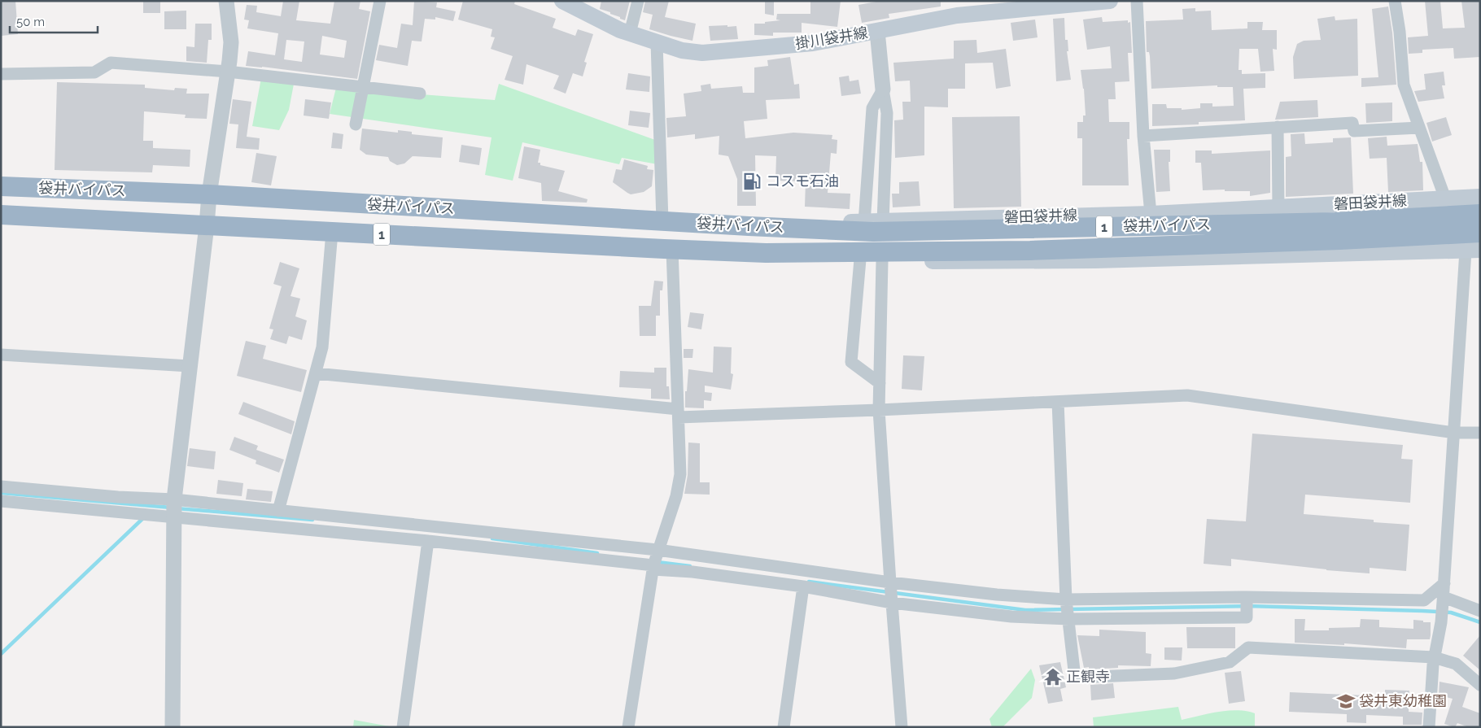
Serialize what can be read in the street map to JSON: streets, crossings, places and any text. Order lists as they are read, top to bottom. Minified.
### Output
{"streets":{"highway":["袋井バイパス","1"],"main road":["掛川袋井線","磐田袋井線"]},"crossings":[["袋井バイパス","磐田袋井線"]],"places":{"fuel station":["コスモ石油"],"temple":["正観寺"],"school or university":["袋井東幼稚園"]},"scale_bar":"50 m"}
